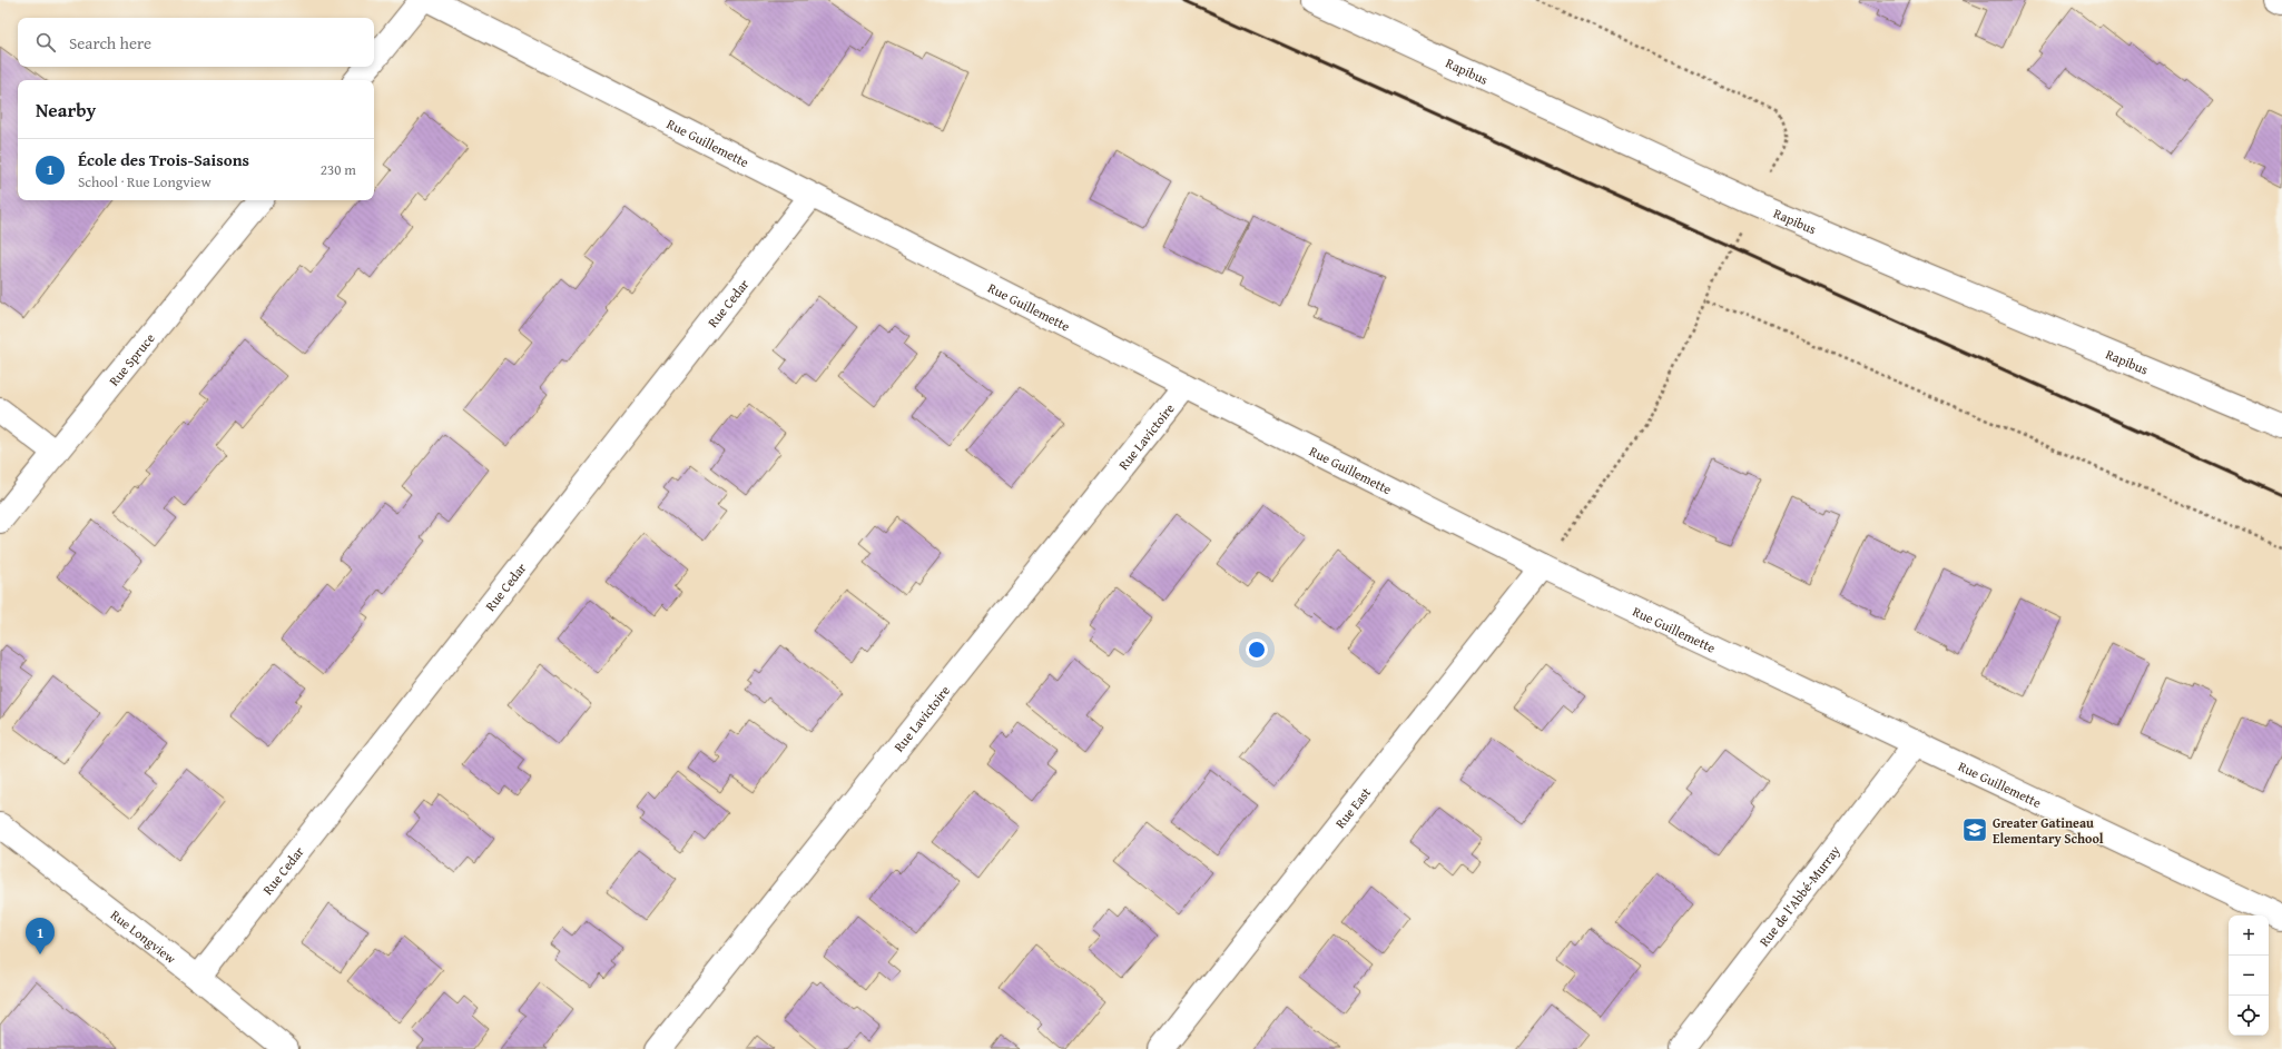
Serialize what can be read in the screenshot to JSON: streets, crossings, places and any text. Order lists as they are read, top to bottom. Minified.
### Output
{"streets":{"street":["Rapibus","Rue Guillemette","Rue Cedar","Rue Spruce","Rue Lavictoire","Rue East","Rue de l'Abbé-Murray","Rue Longview"]},"crossings":[["Rue Guillemette","Rue Cedar"],["Rue Guillemette","Rue Lavictoire"],["Rue Guillemette","Rue East"],["Rue Guillemette","Rue de l'Abbé-Murray"],["Rue Cedar","Rue Longview"]],"places":{"school or university":["Greater Gatineau Elementary School"]},"page":{"search":"Search here","heading":"Nearby","list":[{"mark":"1","name":"École des Trois-Saisons","note":"School · Rue Longview","value":"230 m"}],"map_buttons":["+","−"],"pins":"1"}}
